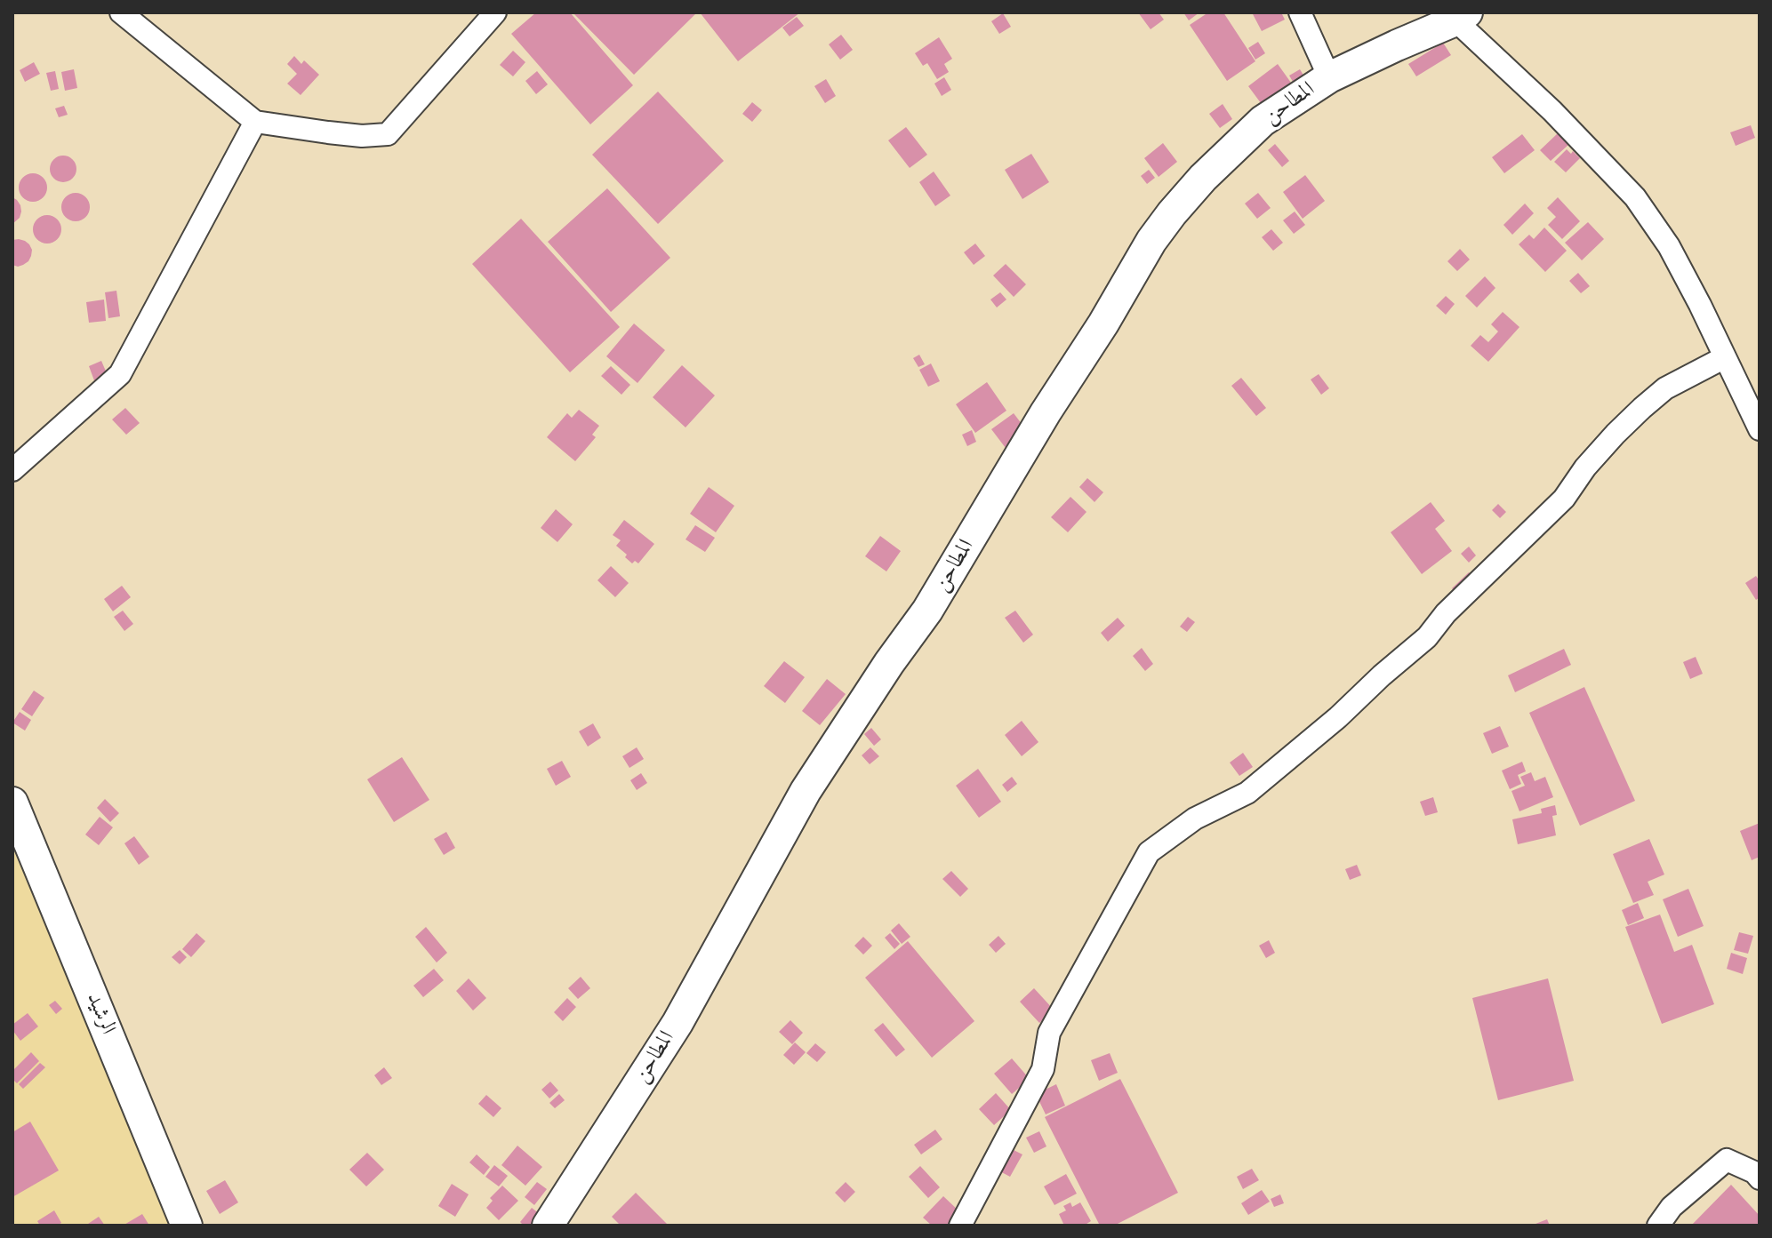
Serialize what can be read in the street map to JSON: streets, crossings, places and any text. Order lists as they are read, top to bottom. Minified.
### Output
{"streets":{"main road":["المطاحن","الرشيد"]}}
